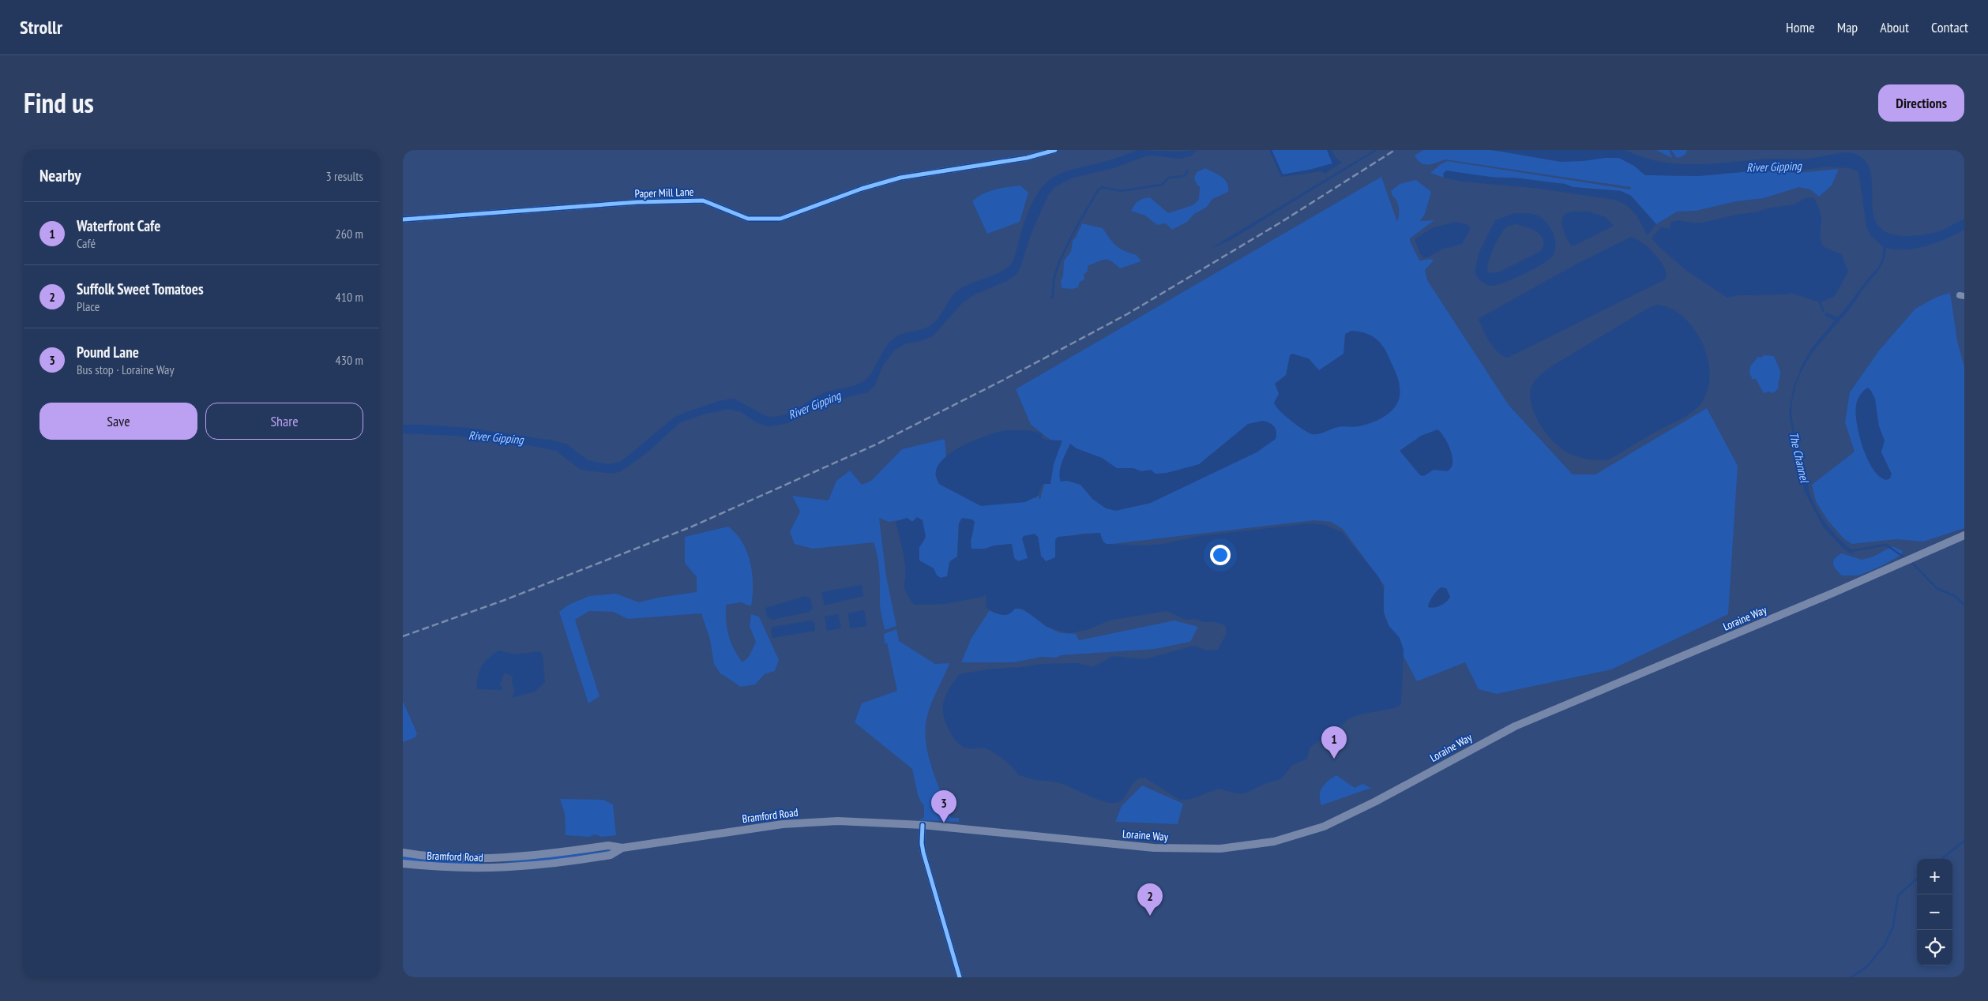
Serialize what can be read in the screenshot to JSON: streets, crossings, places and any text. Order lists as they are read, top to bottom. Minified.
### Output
{"streets":{"main road":["Loraine Way","Bramford Road"],"street":["Paper Mill Lane"]},"crossings":[["Loraine Way","Bramford Road"]],"water":["River Gipping","The Channel"],"page":{"header":"Strollr","nav":["Home","Map","About","Contact"],"title":"Find us","buttons":["Directions",["Save","Share"]],"heading":["Nearby","3 results"],"list":[{"mark":"1","name":"Waterfront Cafe","note":"Café","value":"260 m"},{"mark":"2","name":"Suffolk Sweet Tomatoes","note":"Place","value":"410 m"},{"mark":"3","name":"Pound Lane","note":"Bus stop · Loraine Way","value":"430 m"}],"pins":["1","3","2"],"map_buttons":["+","−"]}}
